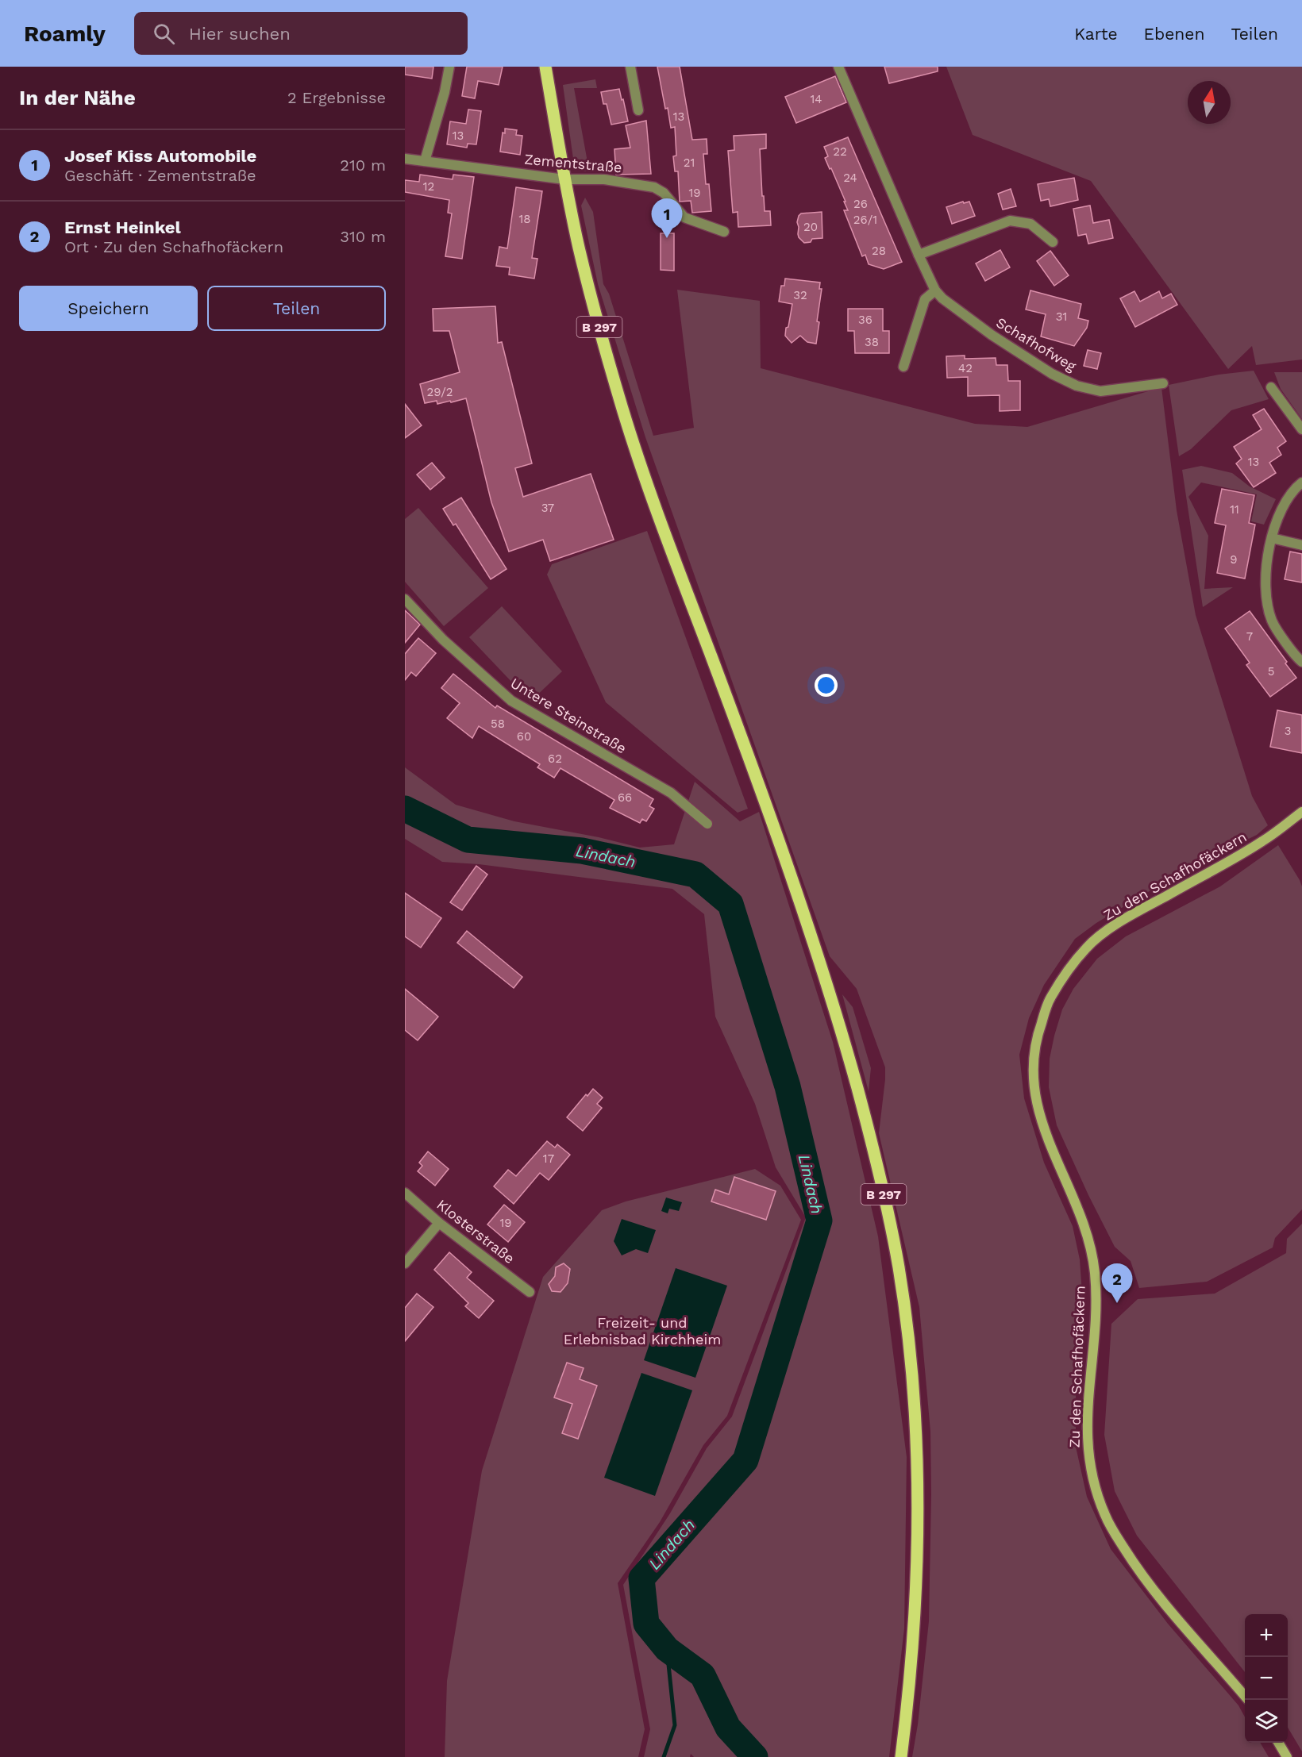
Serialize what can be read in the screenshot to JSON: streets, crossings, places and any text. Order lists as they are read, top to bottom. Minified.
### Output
{"streets":{"main road":["B 297"],"street":["Zementstraße","Schafhofweg","Untere Steinstraße","Zu den Schafhofäckern","Klosterstraße"]},"crossings":[["Zementstraße","B 297"]],"water":["Lindach"],"parks":["Freizeit- und Erlebnisbad Kirchheim"],"house_numbers":["14","13","13","22","21","24","12","19","26","18","26/1","20","28","32","31","36","38","42","29/2","13","37","11","9","7","5","58","3","60","62","66","17","19"],"north":"top","page":{"header":"Roamly","search":"Hier suchen","nav":["Karte","Ebenen","Teilen"],"heading":["In der Nähe","2 Ergebnisse"],"list":[{"mark":"1","name":"Josef Kiss Automobile","note":"Geschäft · Zementstraße","value":"210 m"},{"mark":"2","name":"Ernst Heinkel","note":"Ort · Zu den Schafhofäckern","value":"310 m"}],"pins":["1","2"],"buttons":["Speichern","Teilen"],"map_buttons":["+","−"]}}
